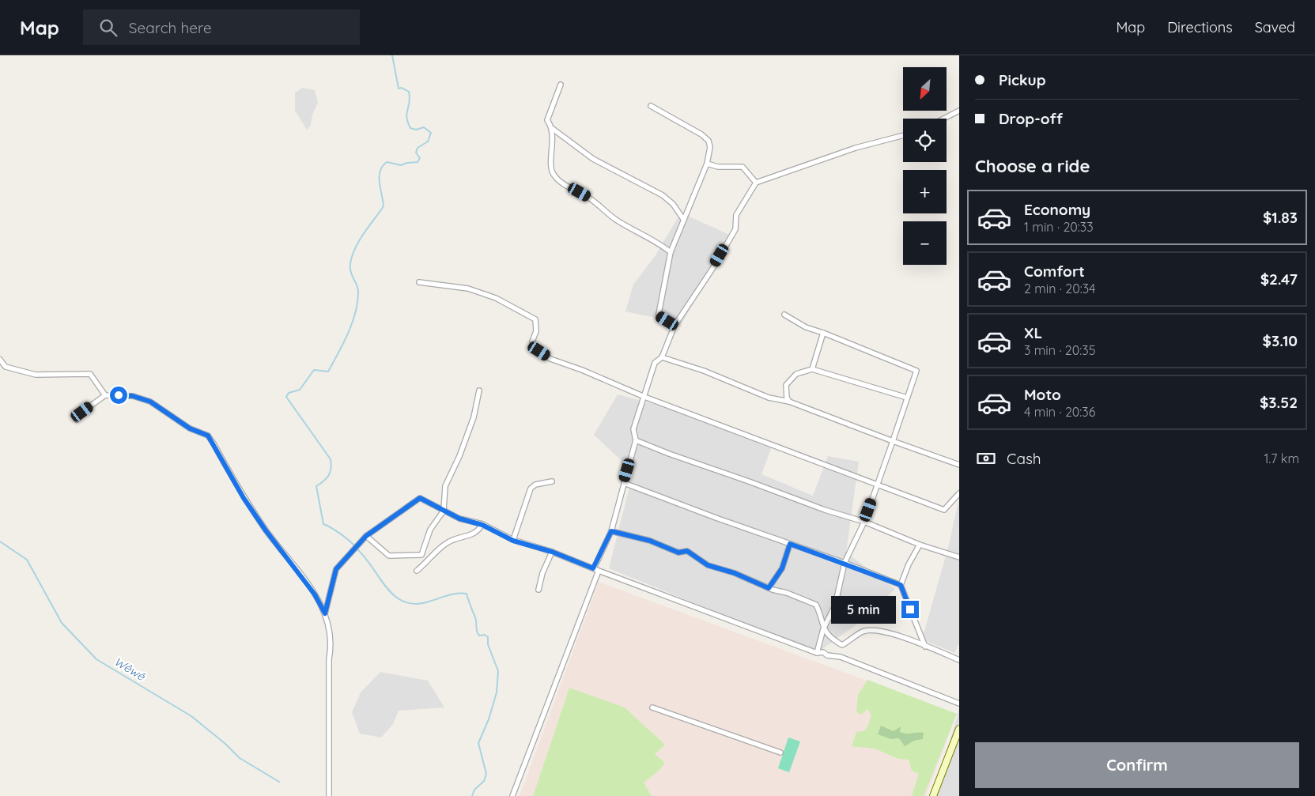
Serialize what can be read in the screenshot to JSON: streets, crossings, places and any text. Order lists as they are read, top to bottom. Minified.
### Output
{"water":["Wêwê"],"north":"bottom left","page":{"header":"Map","search":"Search here","nav":["Map","Directions","Saved"],"banner":["Pickup","Drop-off"],"map_buttons":["+","−"],"heading":"Choose a ride","list":[{"name":"Economy","note":"1 min · 20:33","value":"$1.83"},{"name":"Comfort","note":"2 min · 20:34","value":"$2.47"},{"name":"XL","note":"3 min · 20:35","value":"$3.10"},{"name":"Moto","note":"4 min · 20:36","value":"$3.52"}],"pay":["Cash","1.7 km"],"bubble":"5 min","buttons":"Confirm"}}
